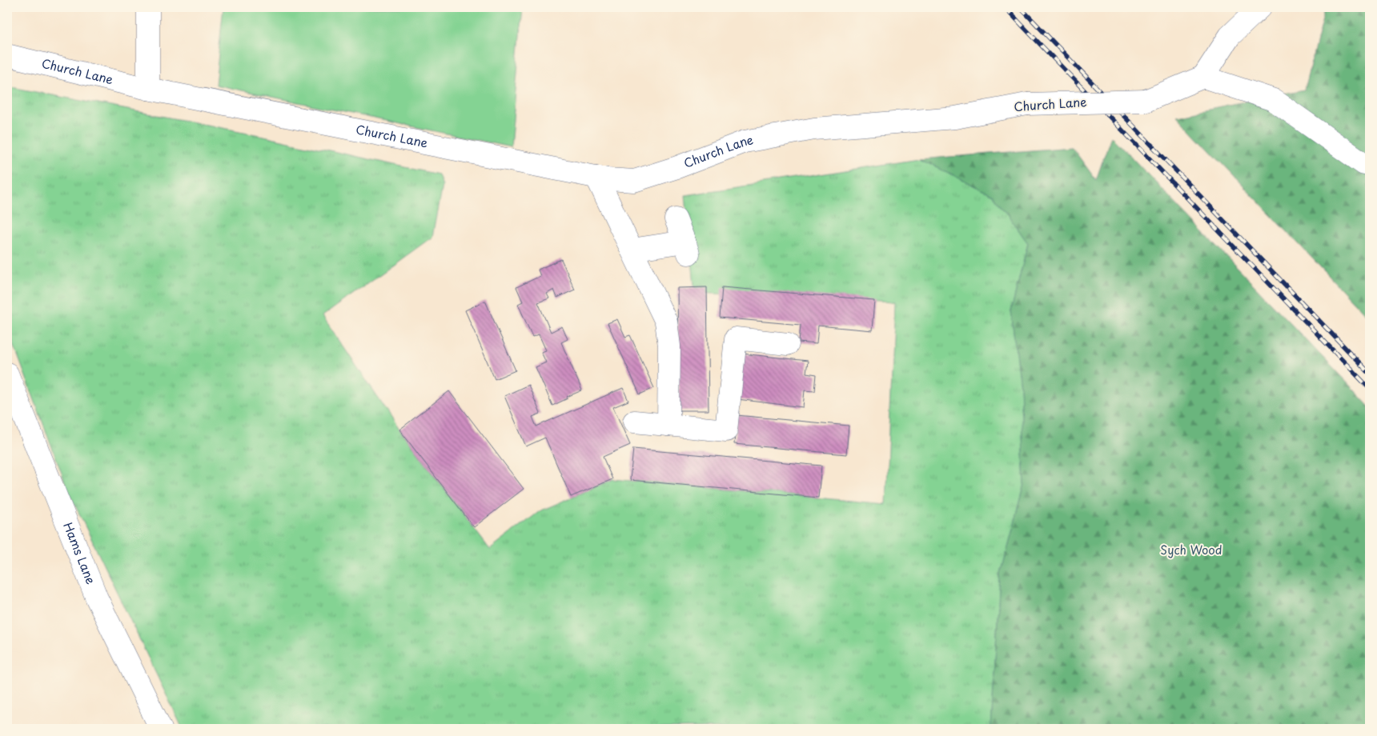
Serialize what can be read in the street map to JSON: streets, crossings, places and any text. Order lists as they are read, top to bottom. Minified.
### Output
{"streets":{"street":["Church Lane","Hams Lane"]},"parks":["Sych Wood"]}
